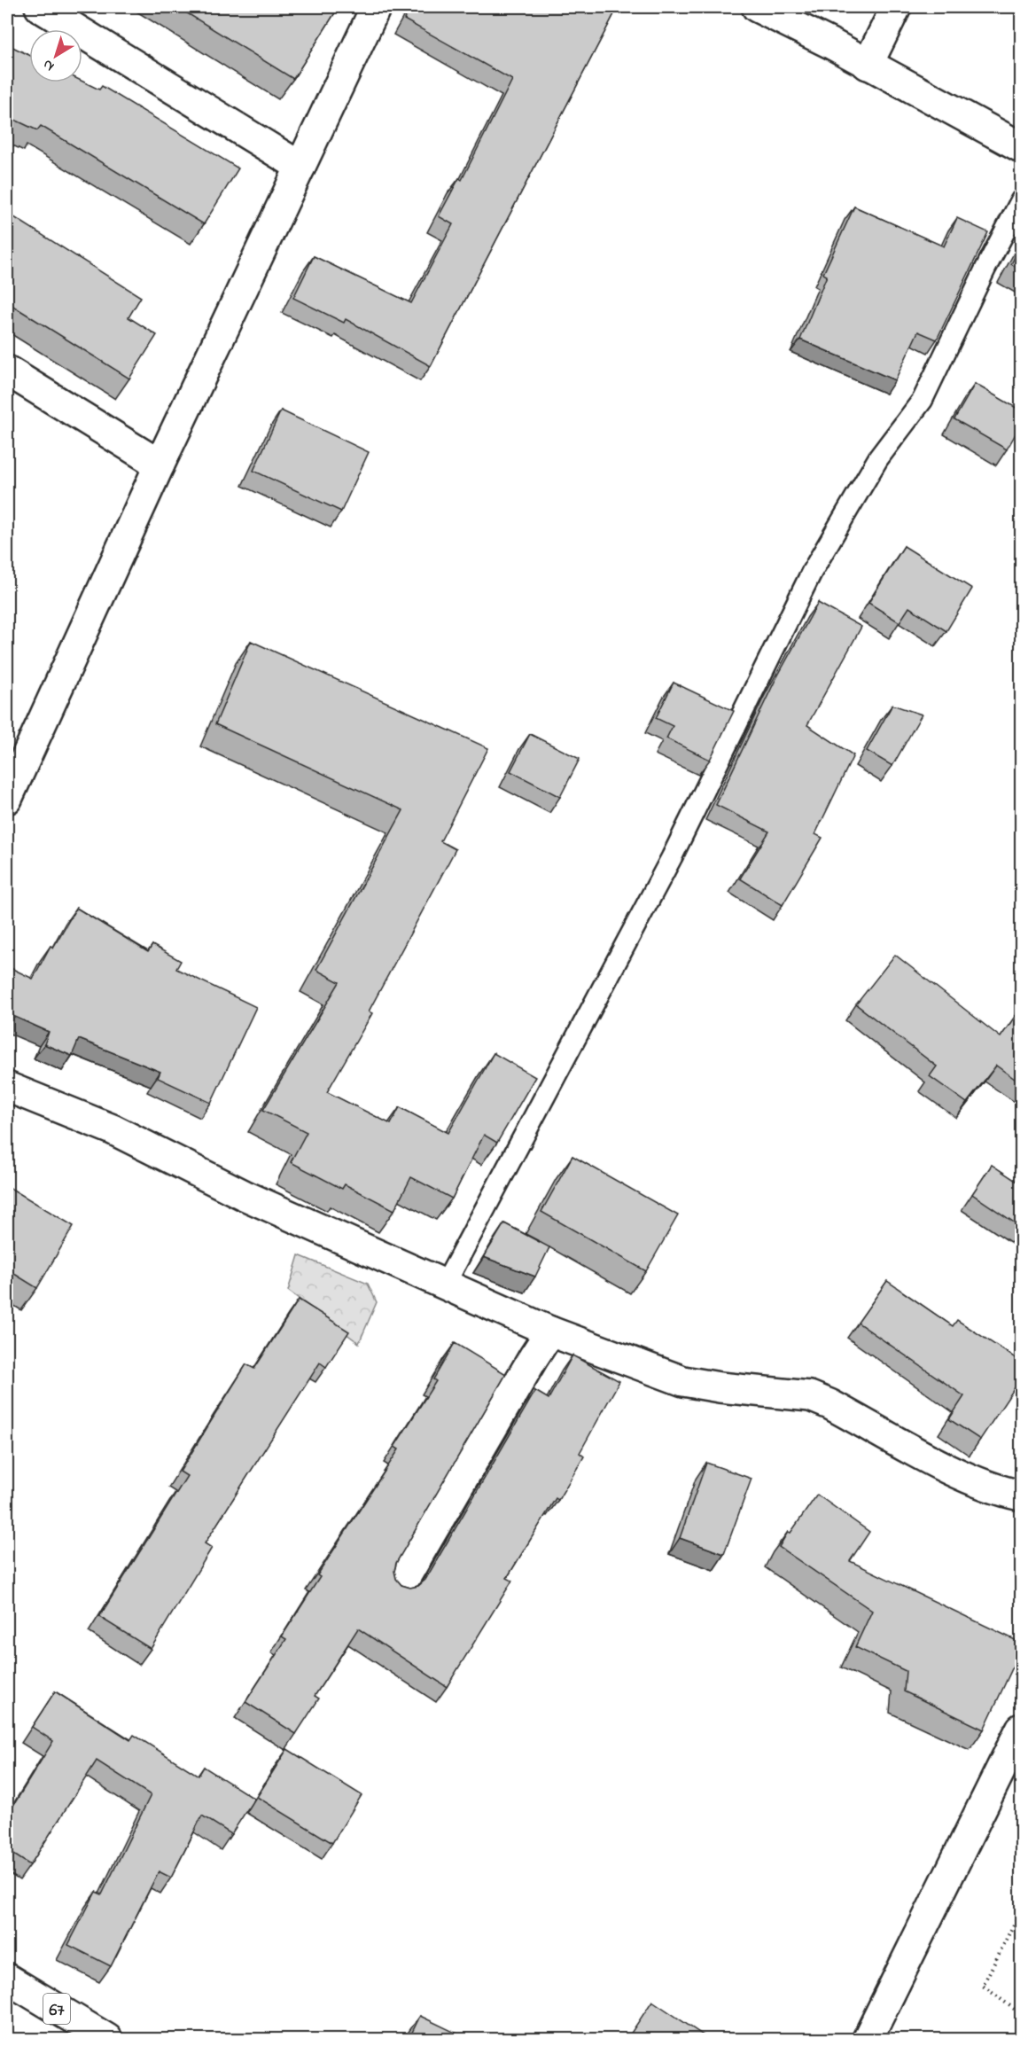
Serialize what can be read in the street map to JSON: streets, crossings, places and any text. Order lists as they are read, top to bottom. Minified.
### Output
{"streets":{"street":["67"]},"north":"bottom left"}
